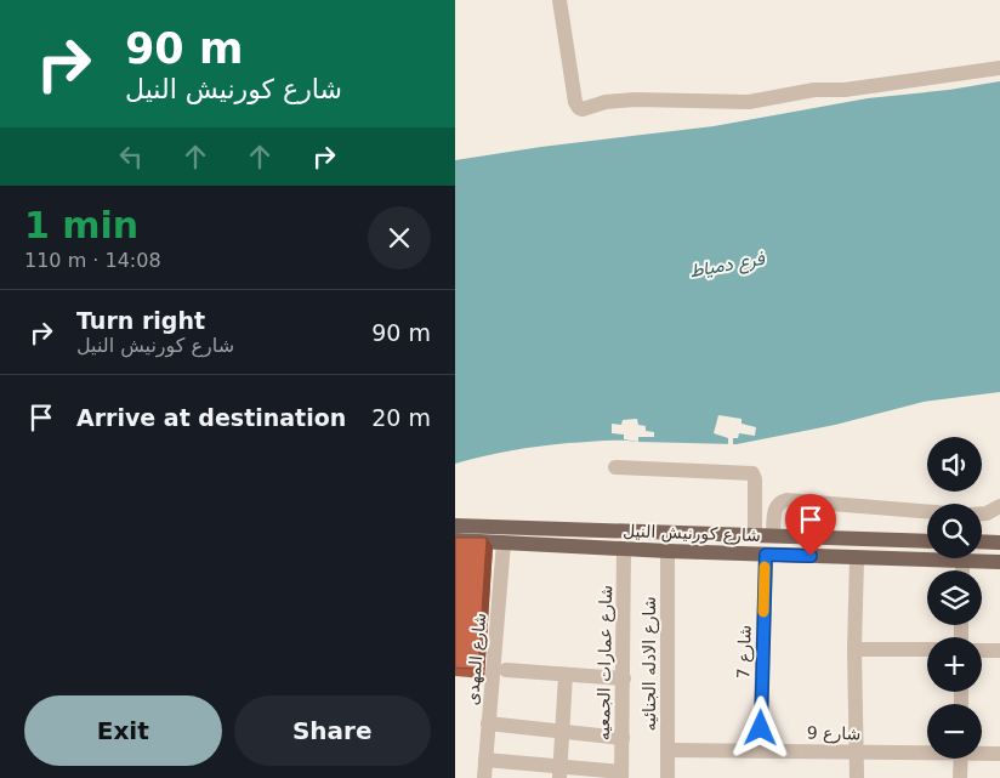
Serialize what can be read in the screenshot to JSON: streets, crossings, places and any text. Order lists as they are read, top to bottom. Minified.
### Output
{"streets":{"main road":["شارع كورنيش النيل"],"street":["شارع 7","شارع المهدى","شارع عمارات الجمعيه","شارع الادله الجنائيه","شارع 9"]},"crossings":[["شارع كورنيش النيل","شارع 7"],["شارع كورنيش النيل","شارع المهدى"],["شارع كورنيش النيل","شارع عمارات الجمعيه"],["شارع كورنيش النيل","شارع الادله الجنائيه"],["شارع 7","شارع 9"],["شارع الادله الجنائيه","شارع 9"]],"water":["فرع دمياط"],"page":{"turn":["90 m","شارع كورنيش النيل"],"heading":["1 min","110 m · 14:08"],"list":[{"name":"Turn right","note":"شارع كورنيش النيل","value":"90 m"},{"name":"Arrive at destination","value":"20 m"}],"map_buttons":["+","−"],"buttons":["Exit","Share"]}}
